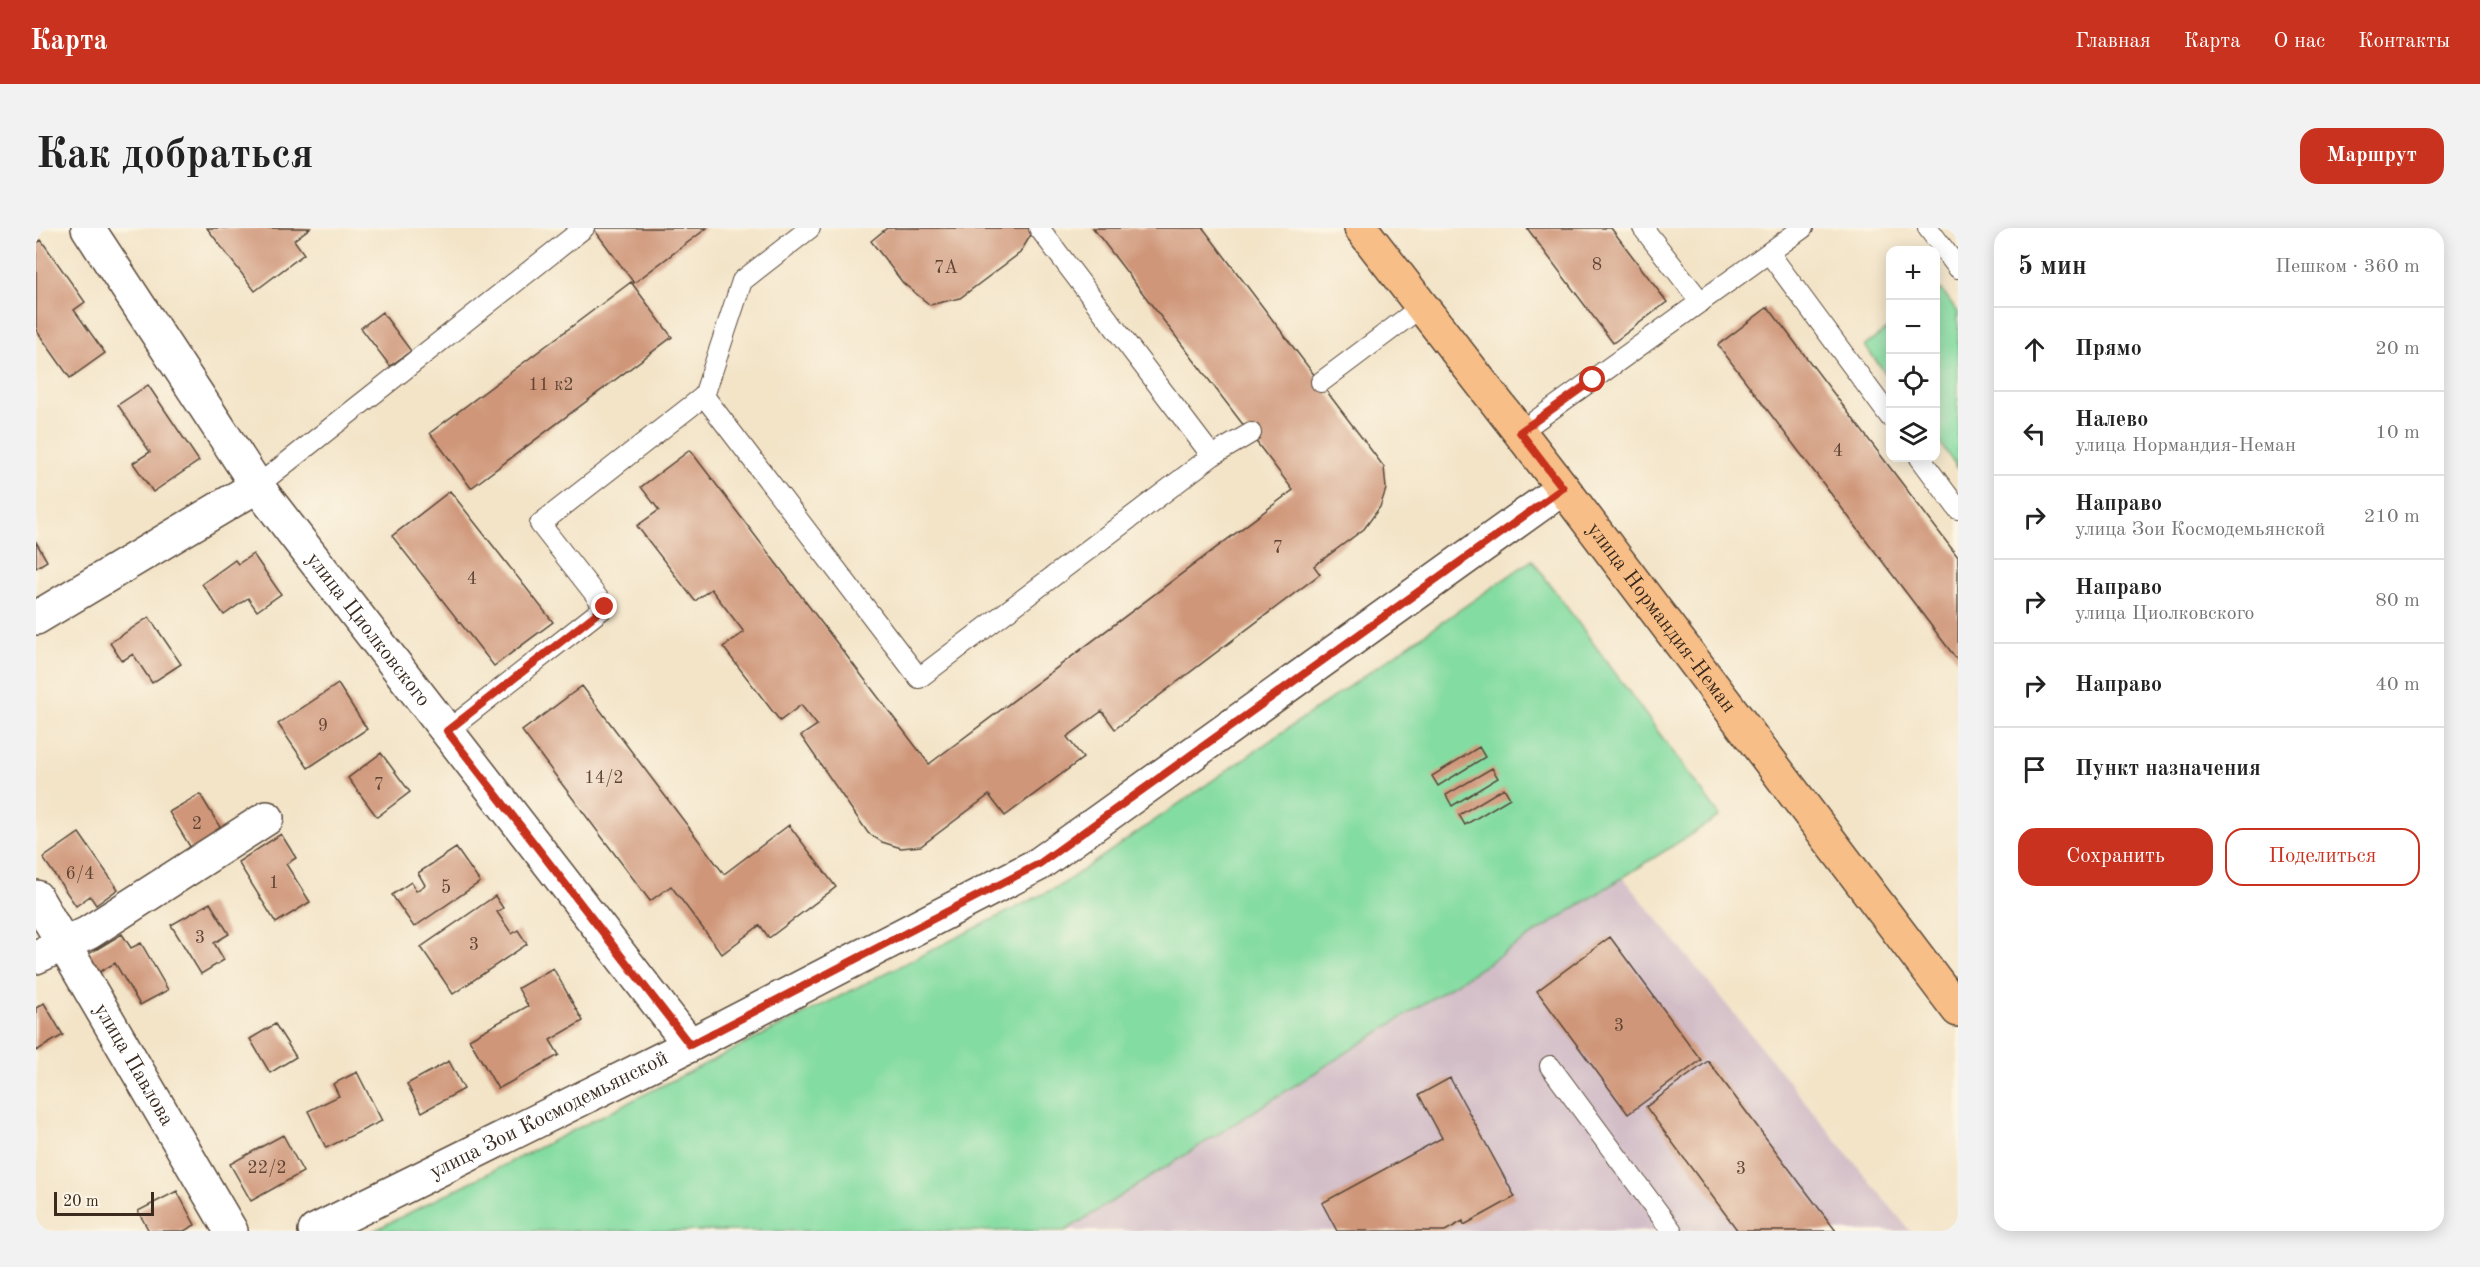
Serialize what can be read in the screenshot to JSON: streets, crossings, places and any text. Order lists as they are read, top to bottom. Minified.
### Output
{"streets":{"main road":["улица Нормандия-Неман"],"street":["улица Циолковского","улица Павлова","улица Зои Космодемьянской"]},"crossings":[["улица Нормандия-Неман","улица Зои Космодемьянской"],["улица Циолковского","улица Зои Космодемьянской"]],"house_numbers":["8","7А","11 к2","4","7","4","9","14/2","7","2","6/4","1","5","3","3","3","22/2","3"],"scale_bar":"20 m","page":{"header":"Карта","nav":["Главная","Карта","О нас","Контакты"],"buttons":["Маршрут",["Сохранить","Поделиться"]],"title":"Как добраться","heading":["5 мин","Пешком · 360 m"],"map_buttons":["+","−"],"list":[["Прямо","20 m"],["Налево","улица Нормандия-Неман","10 m"],["Направо","улица Зои Космодемьянской","210 m"],["Направо","улица Циолковского","80 m"],["Направо","40 m"],"Пункт назначения"],"scale":"20 m"}}
